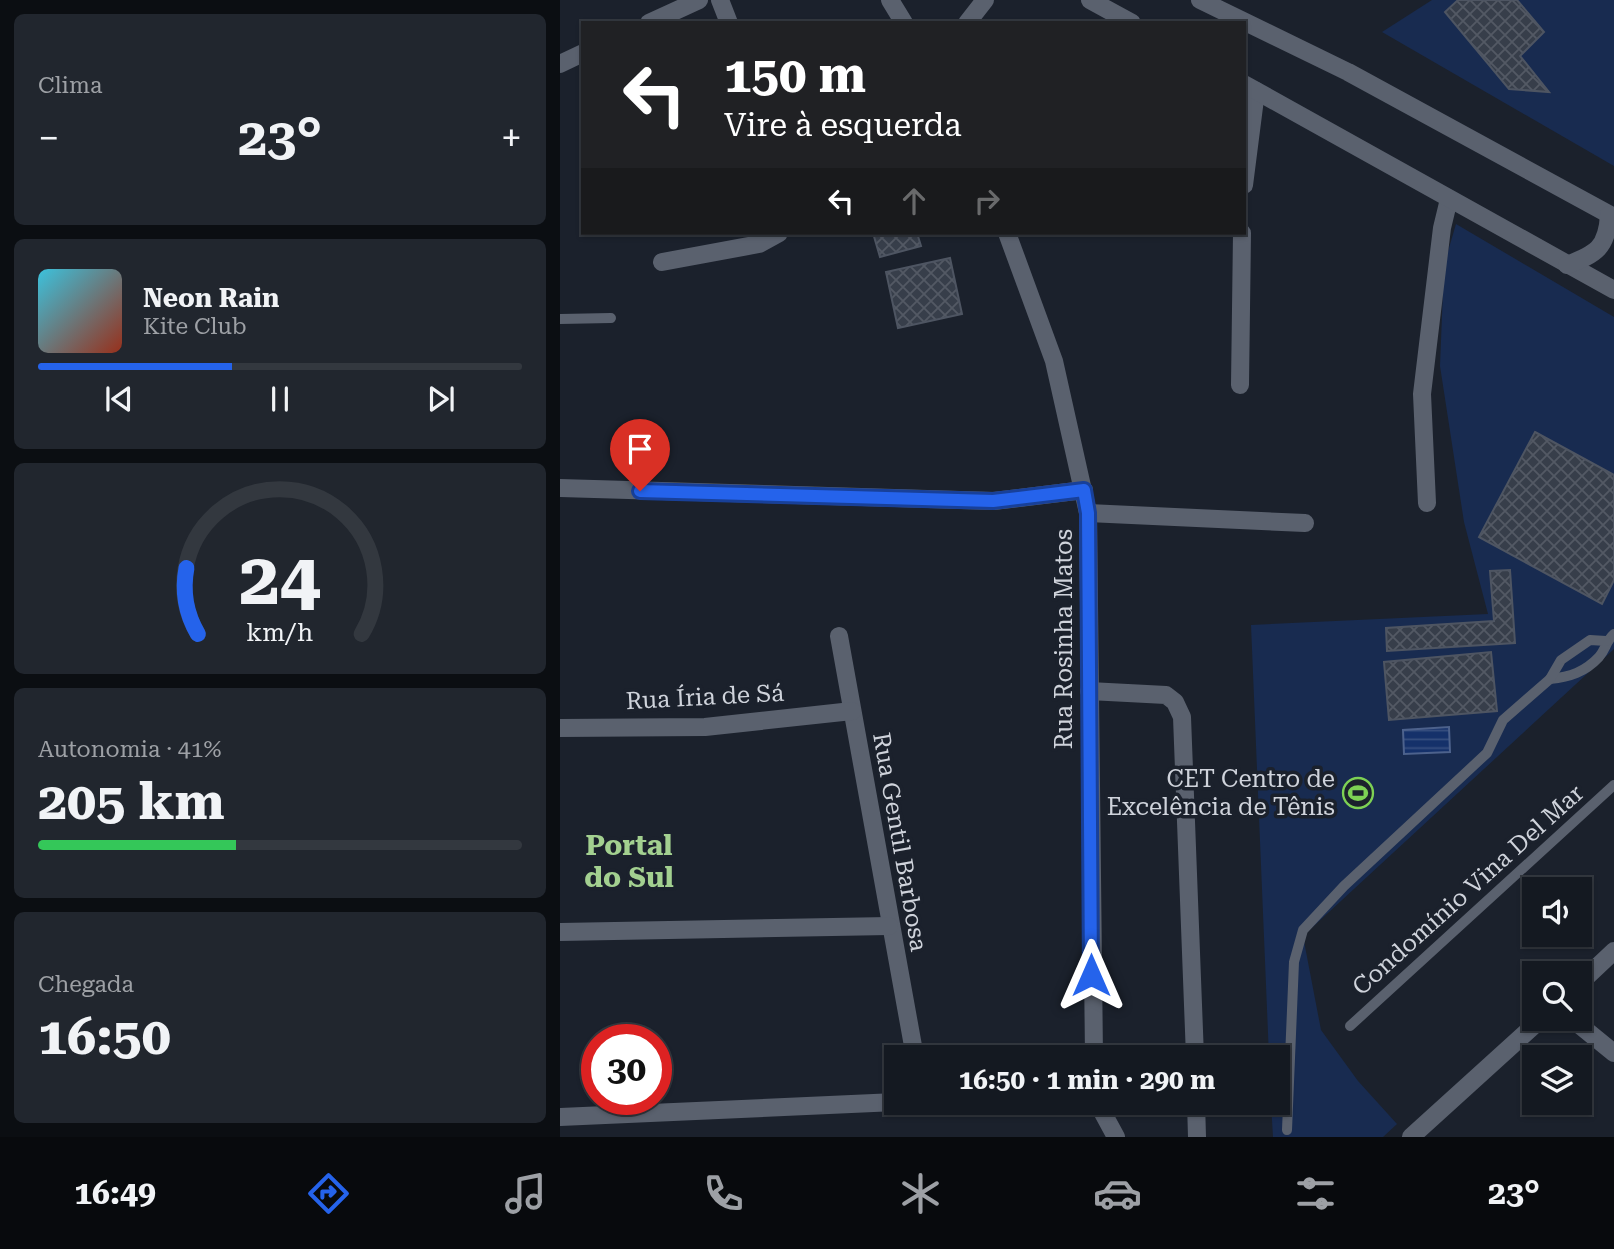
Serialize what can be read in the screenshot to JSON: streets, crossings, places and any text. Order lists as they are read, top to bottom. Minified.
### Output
{"streets":{"street":["Rua Rosinha Matos","Rua Íria de Sá","Rua Gentil Barbosa"],"lane":["Condomínio Vina Del Mar"]},"crossings":[["Rua Íria de Sá","Rua Gentil Barbosa"]],"districts":["Portal do Sul"],"places":{"sports":["CET Centro de Excelência de Tênis"]},"page":{"tile":["Clima",["Autonomia · 41%","205 km"],["Chegada","16:50"]],"turn":["150 m","Vire à esquerda"],"heat":["−","23°","+"],"song":["Neon Rain","Kite Club"],"limit":"30","trip":"16:50 · 1 min · 290 m","tabs":["16:49","23°"],"gauge":["24","km/h"]}}
